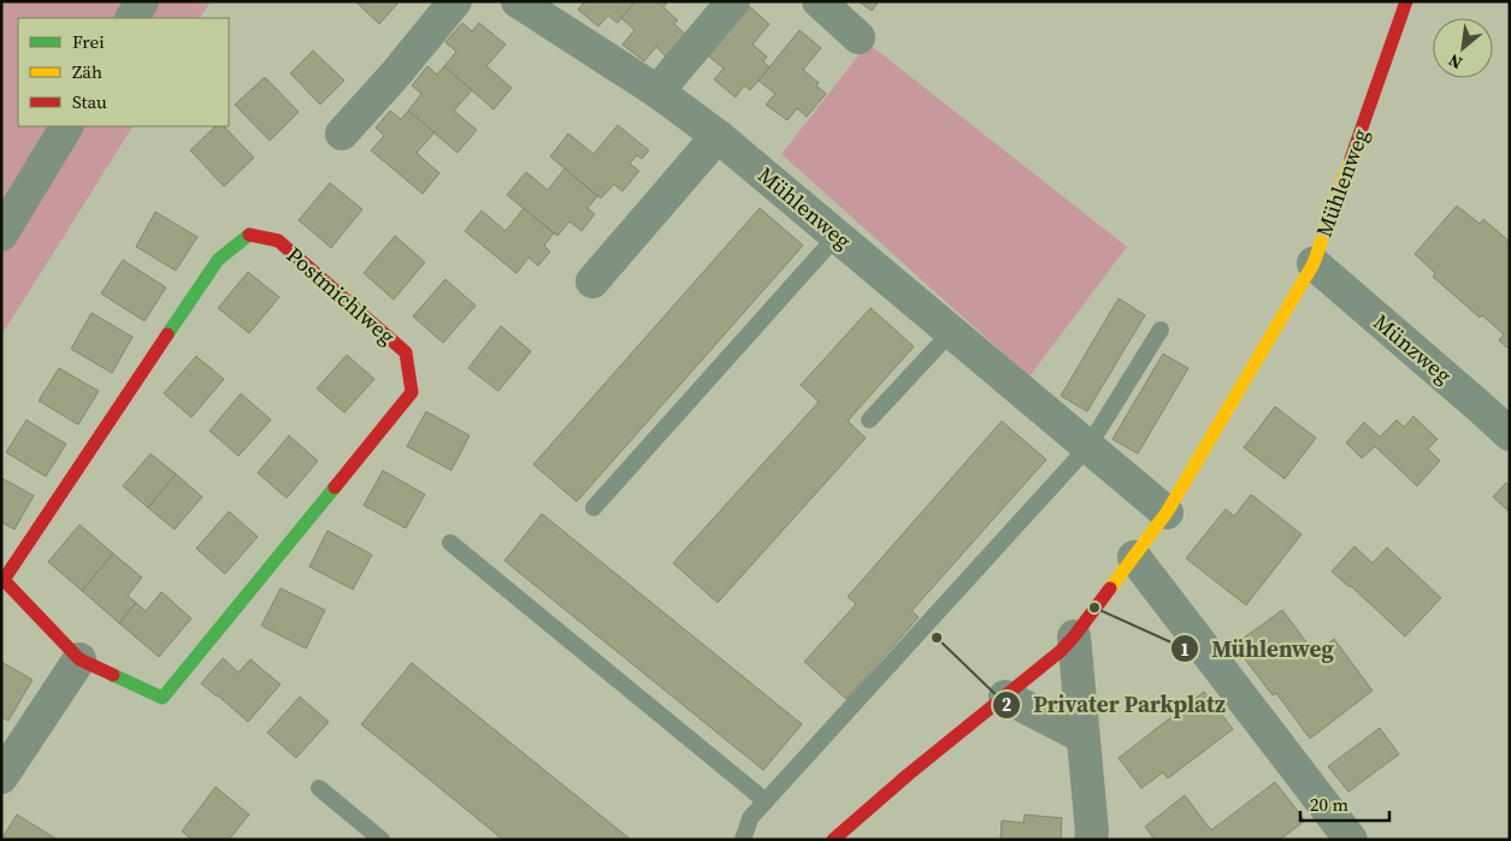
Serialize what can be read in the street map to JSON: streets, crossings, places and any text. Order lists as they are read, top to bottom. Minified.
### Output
{"streets":{"street":["Mühlenweg","Postmichlweg","Münzweg"]},"crossings":[["Mühlenweg","Münzweg"]],"places":["Mühlenweg","Privater Parkplatz"],"legend":["Frei","Zäh","Stau"],"scale_bar":"20 m","north":"bottom left"}
